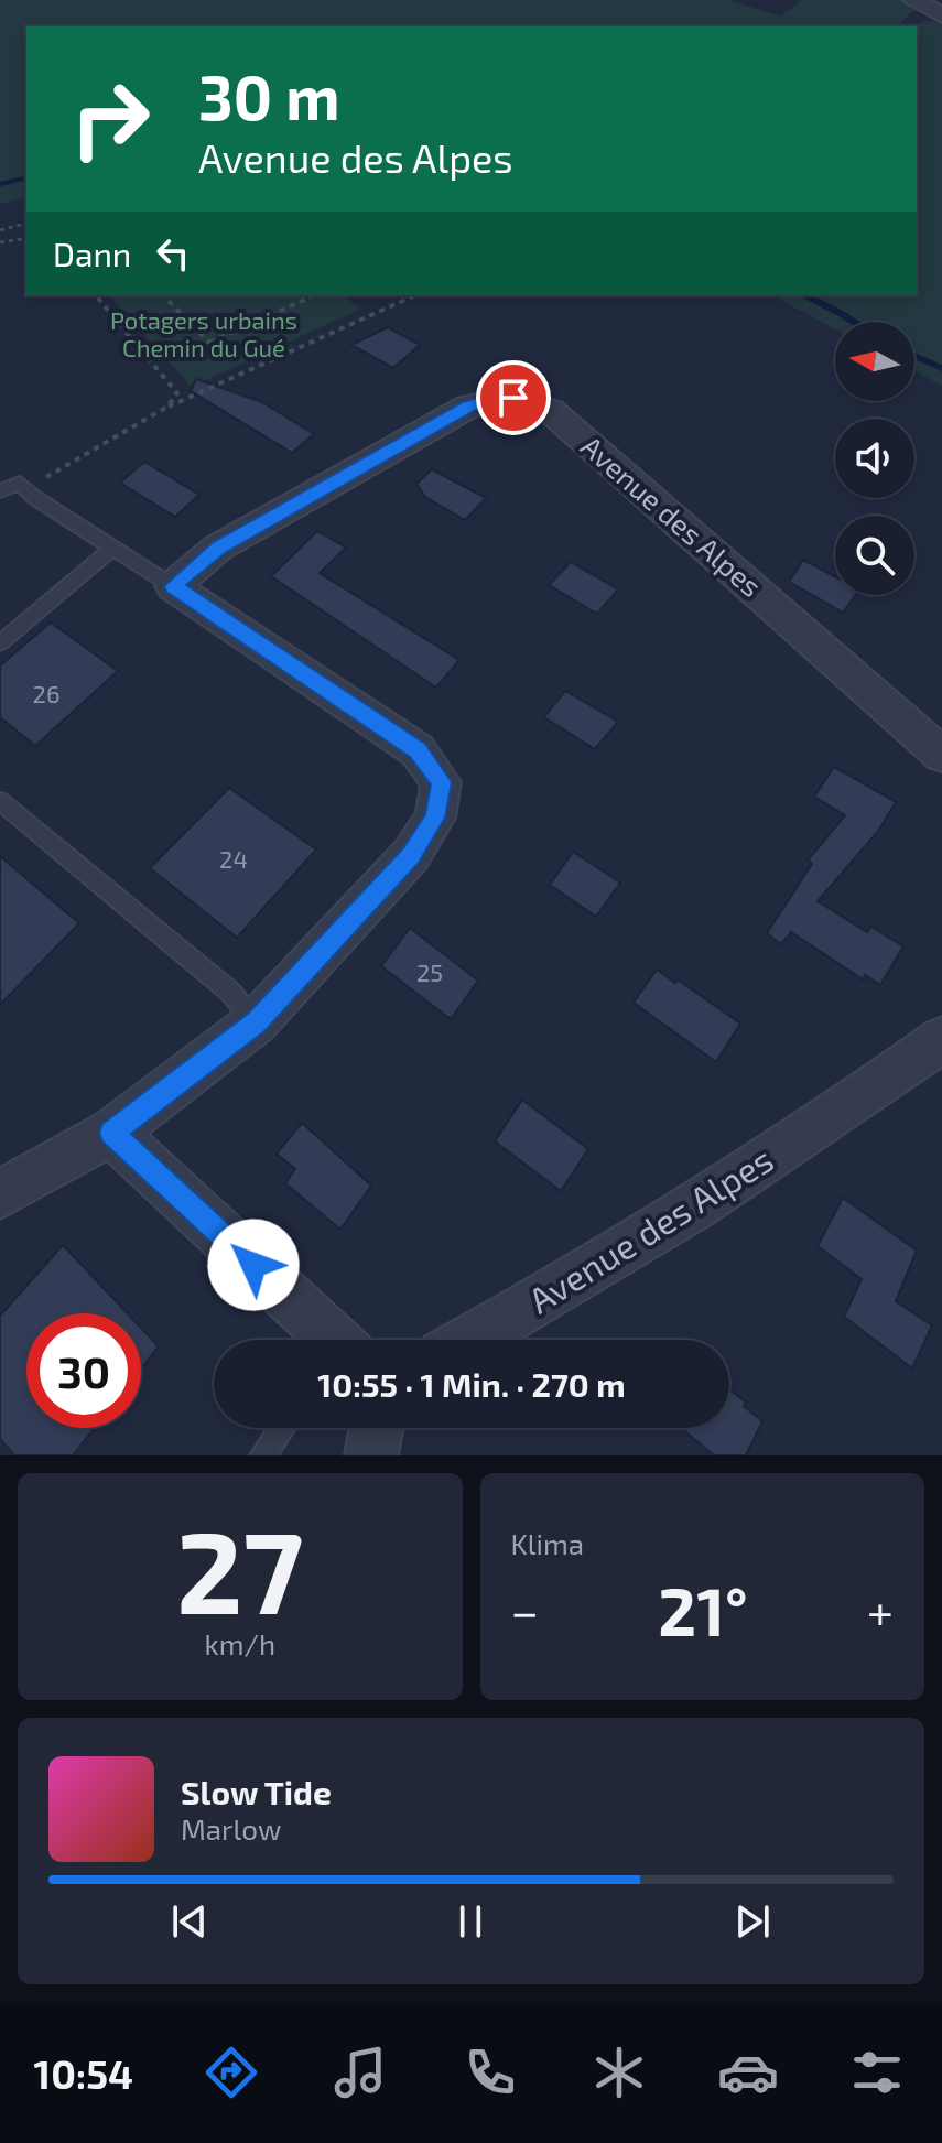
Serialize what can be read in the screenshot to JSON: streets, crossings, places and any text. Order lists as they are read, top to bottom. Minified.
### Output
{"streets":{"street":["Avenue des Alpes"]},"parks":["Potagers urbains Chemin du Gué"],"house_numbers":["26","24","25"],"north":"left","page":{"turn":["30 m","Avenue des Alpes"],"then":"Dann","limit":"30","trip":"10:55 · 1 Min. · 270 m","tile":[["27","km/h"],"Klima"],"heat":["−","21°","+"],"song":["Slow Tide","Marlow"],"tabs":"10:54"}}
